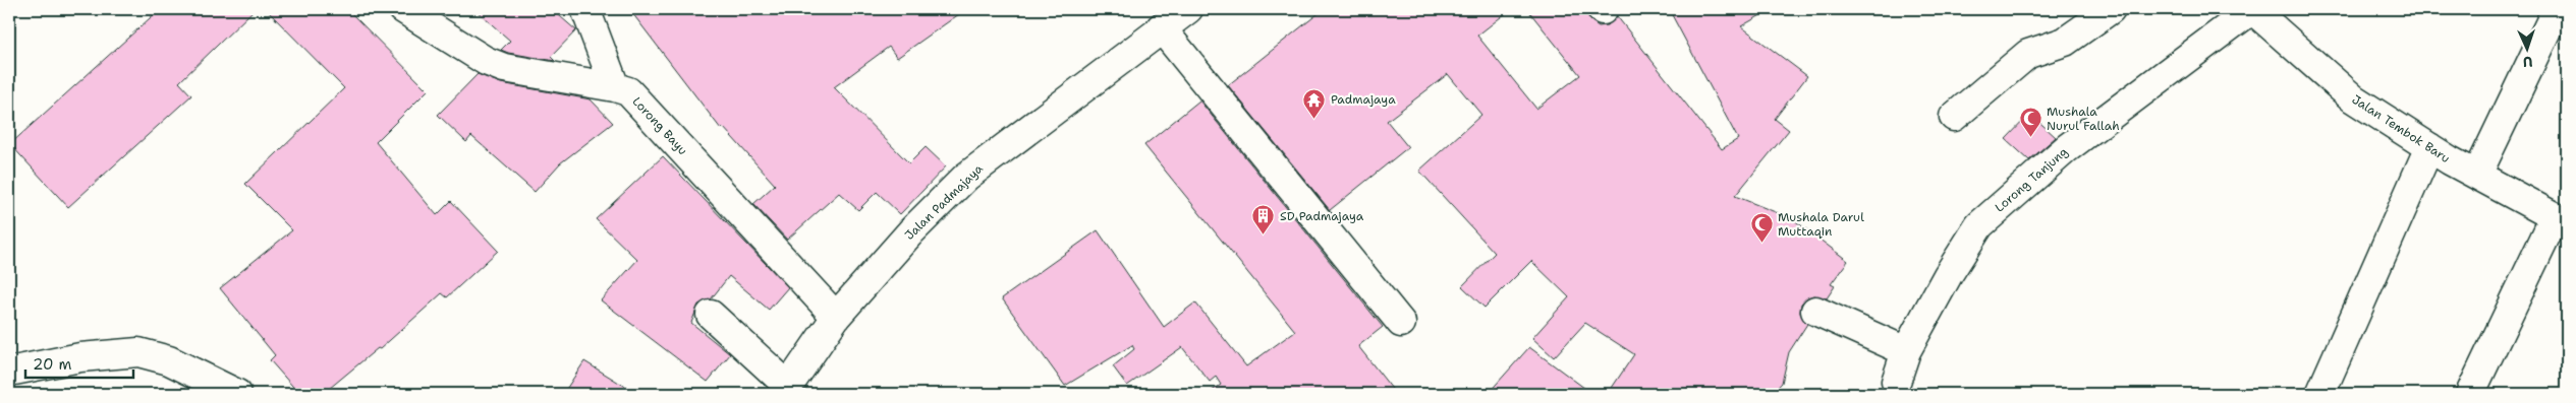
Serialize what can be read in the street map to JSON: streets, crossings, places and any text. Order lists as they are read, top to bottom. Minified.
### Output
{"streets":{"street":["Lorong Bayu","Jalan Tembok Baru","Lorong Tanjung","Jalan Padmajaya"]},"crossings":[["Lorong Bayu","Jalan Padmajaya"],["Jalan Tembok Baru","Lorong Tanjung"]],"places":{"temple":["Padmajaya"],"mosque":["Mushala Nurul Fallah","Mushala Darul Muttaqin"],"building":["SD Padmajaya"]},"scale_bar":"20 m","north":"bottom"}
